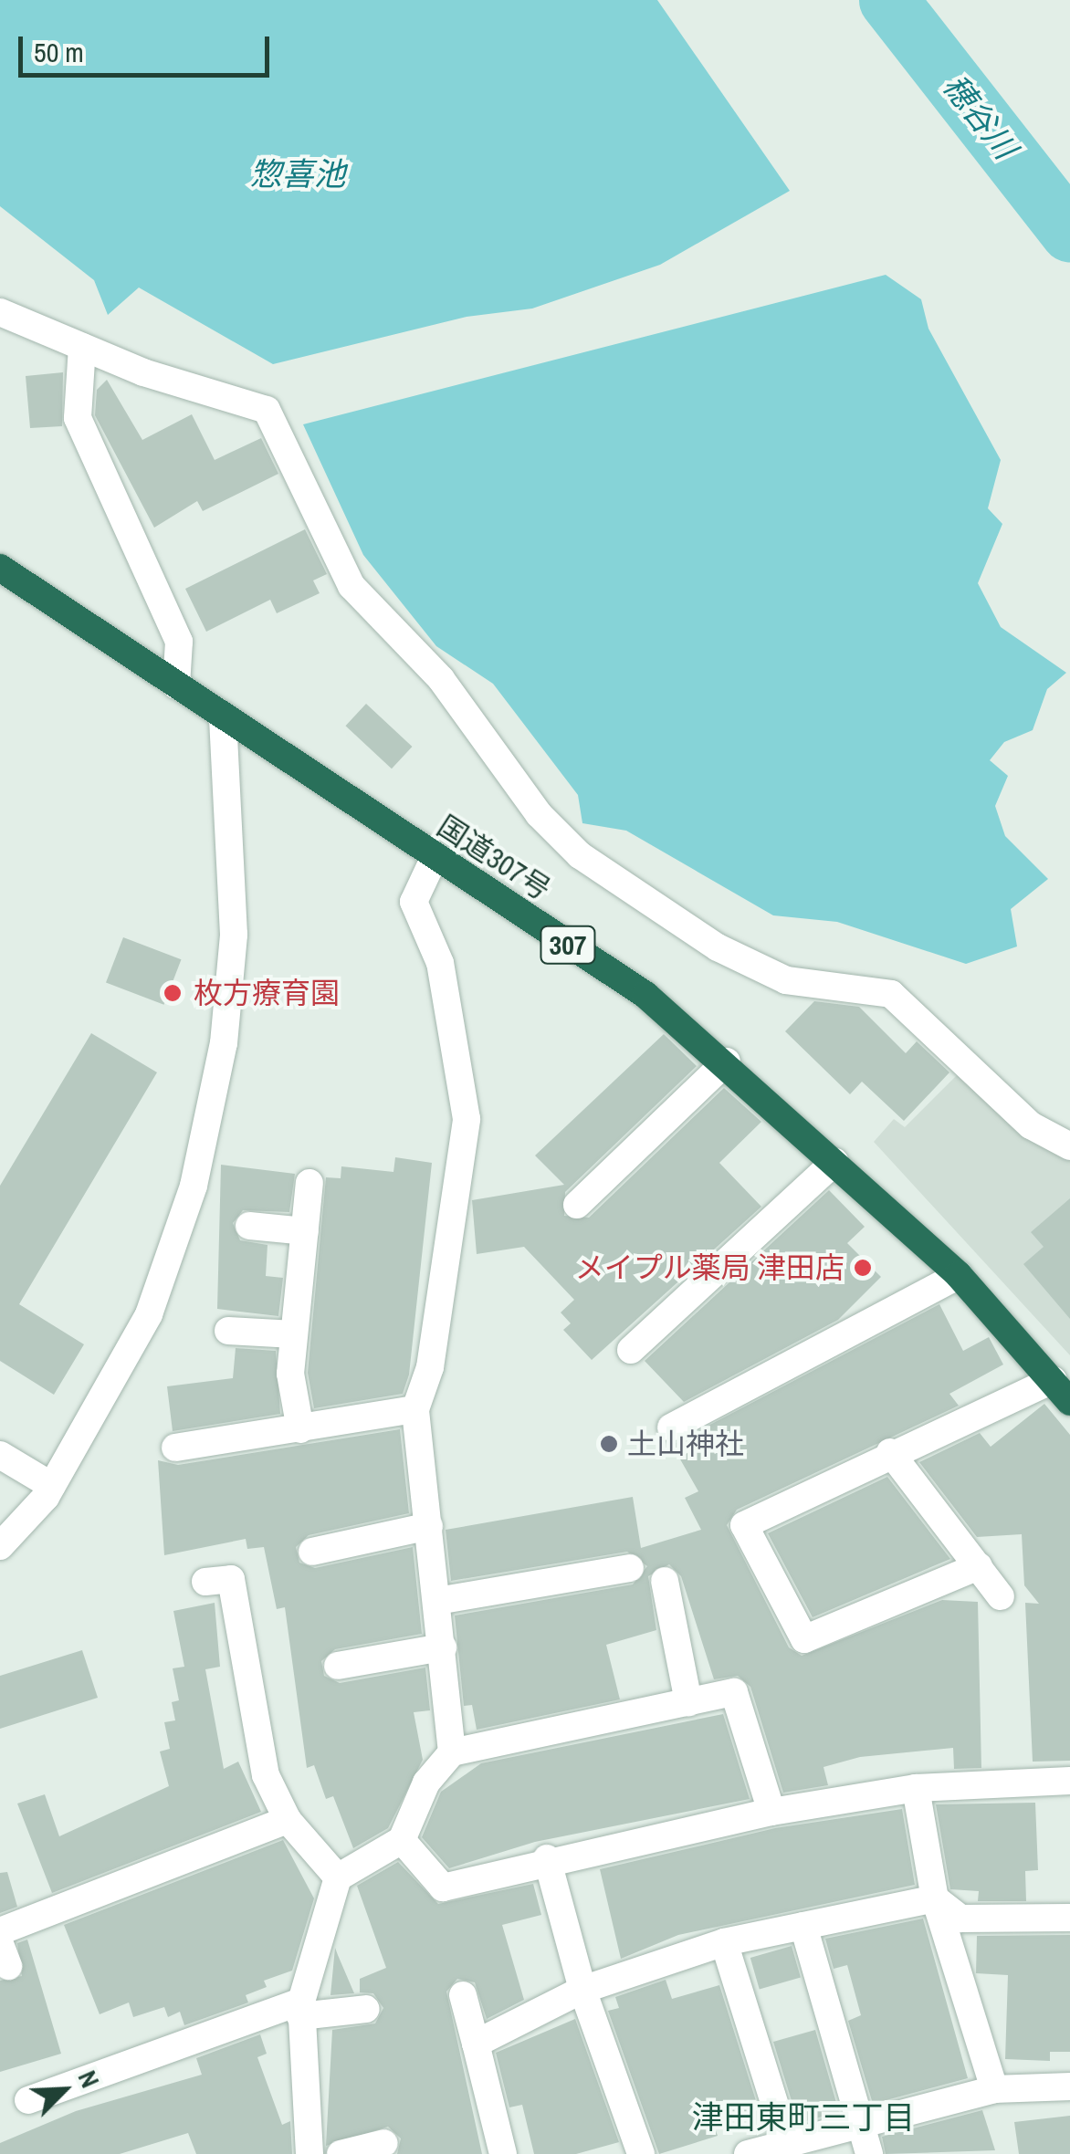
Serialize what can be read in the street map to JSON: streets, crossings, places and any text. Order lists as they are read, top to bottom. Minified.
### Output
{"streets":{"highway":["国道307号","307"]},"districts":["津田東町三丁目"],"water":["穂谷川","惣喜池"],"places":["枚方療育園","メイプル薬局 津田店","土山神社"],"scale_bar":"50 m","north":"top right"}
